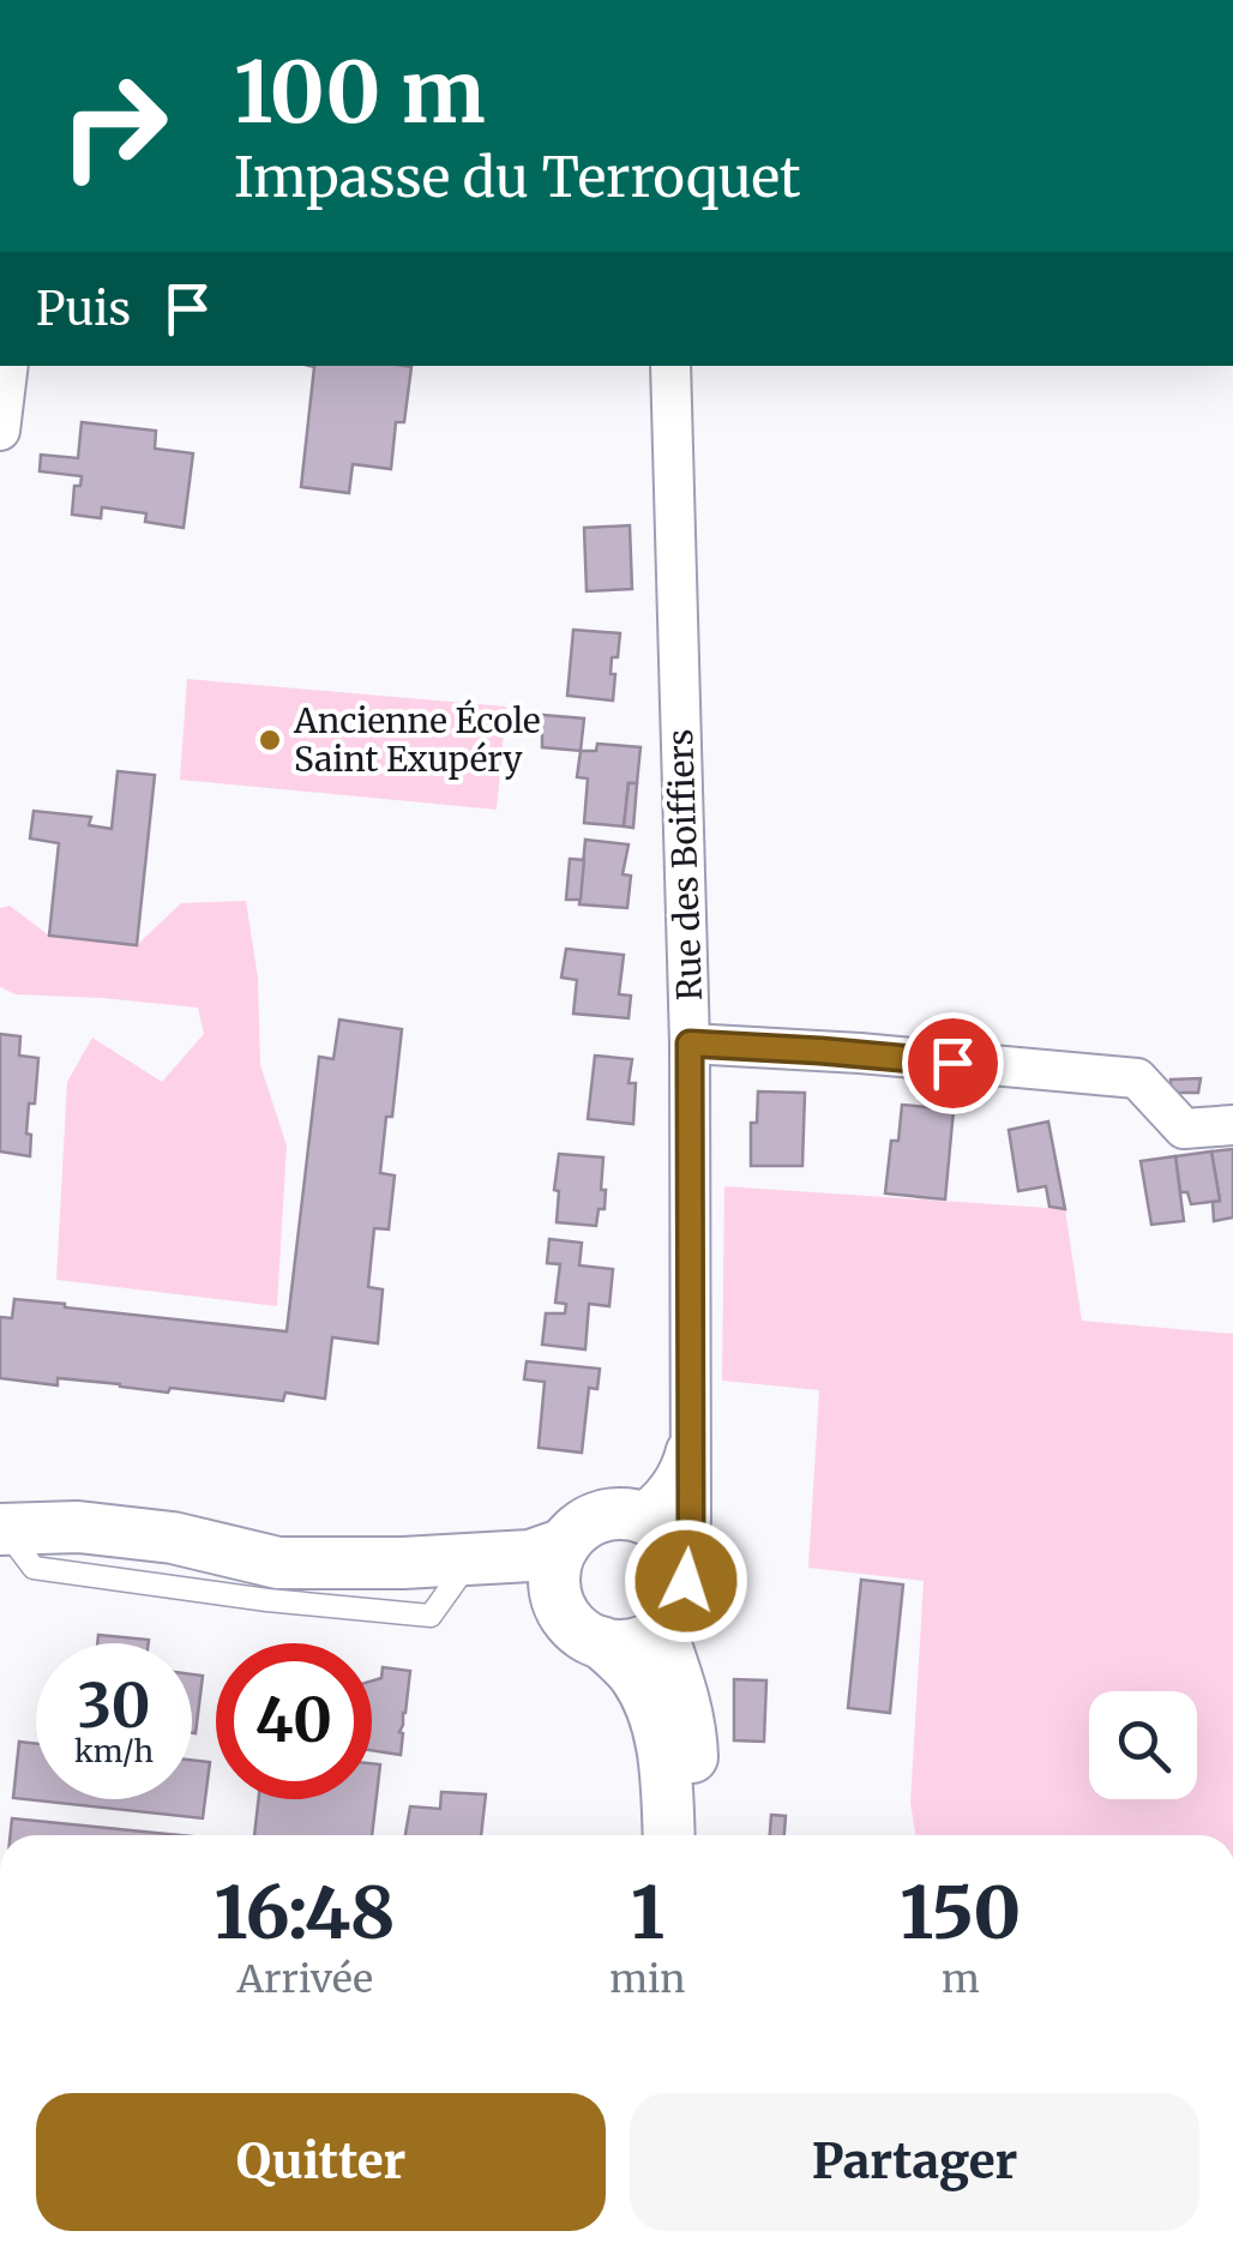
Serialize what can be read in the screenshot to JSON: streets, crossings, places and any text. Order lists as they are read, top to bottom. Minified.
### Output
{"streets":{"street":["Rue des Boiffiers"]},"places":["Ancienne École Saint Exupéry"],"page":{"turn":["100 m","Impasse du Terroquet"],"then":"Puis","speed":"30 km/h","limit":"40","eta":["16:48","Arrivée","1","min","150","m"],"buttons":["Quitter","Partager"]}}
